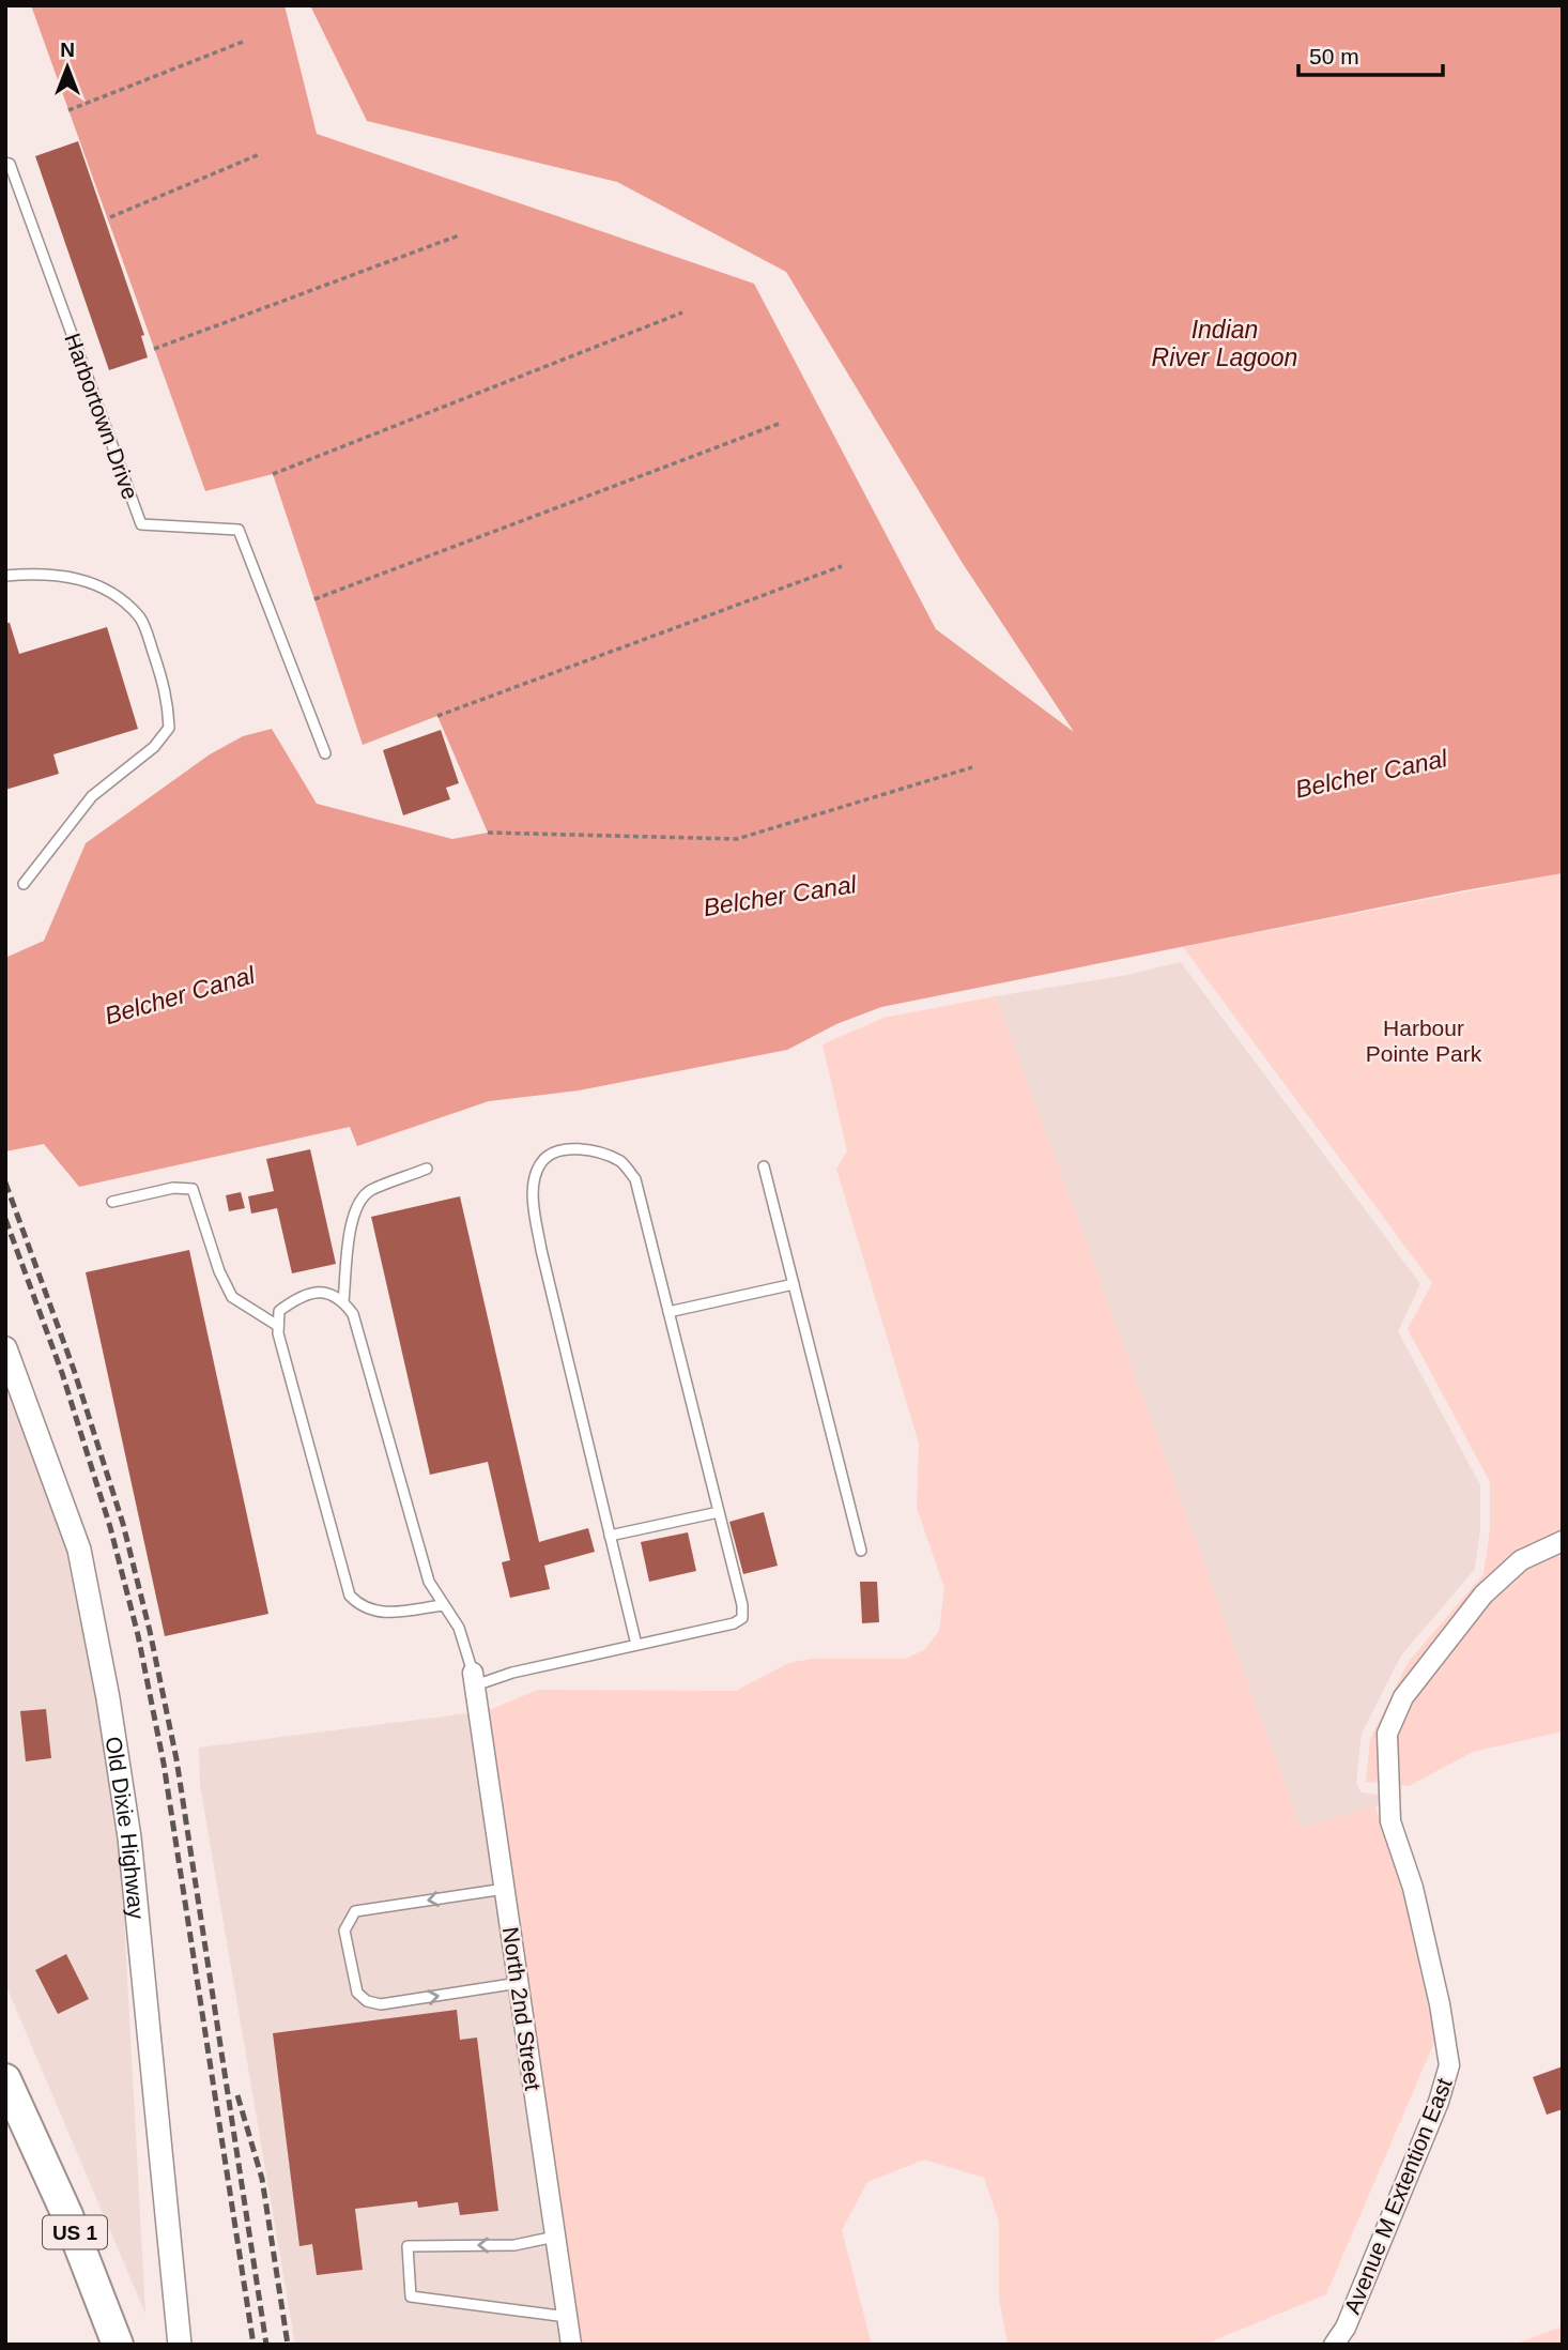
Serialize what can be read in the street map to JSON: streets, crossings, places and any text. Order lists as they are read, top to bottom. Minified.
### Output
{"streets":{"main road":["US 1"],"street":["Old Dixie Highway","North 2nd Street","Avenue M Extention East"],"lane":["Harbortown Drive"]},"water":["Indian River Lagoon","Belcher Canal"],"parks":["Harbour Pointe Park"],"scale_bar":"50 m","north":"top"}
